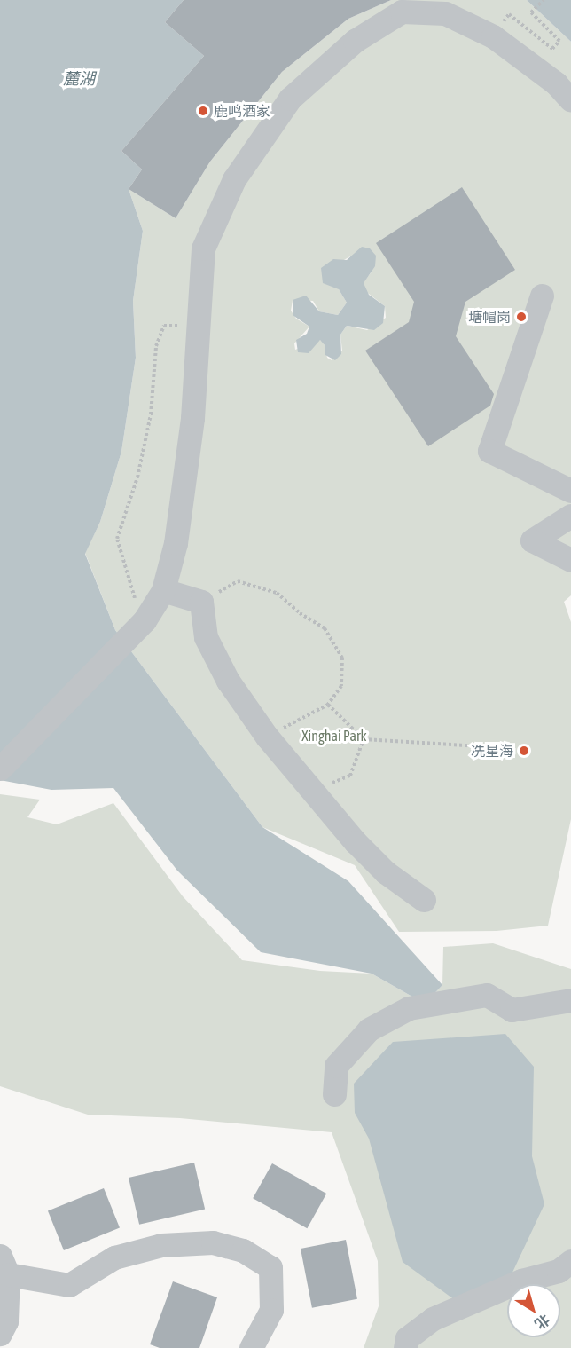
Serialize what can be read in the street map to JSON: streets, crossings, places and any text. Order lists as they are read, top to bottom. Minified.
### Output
{"water":["麓湖"],"parks":["Xinghai Park"],"places":["鹿鸣酒家","塘帽岗","冼星海"],"north":"bottom right"}
